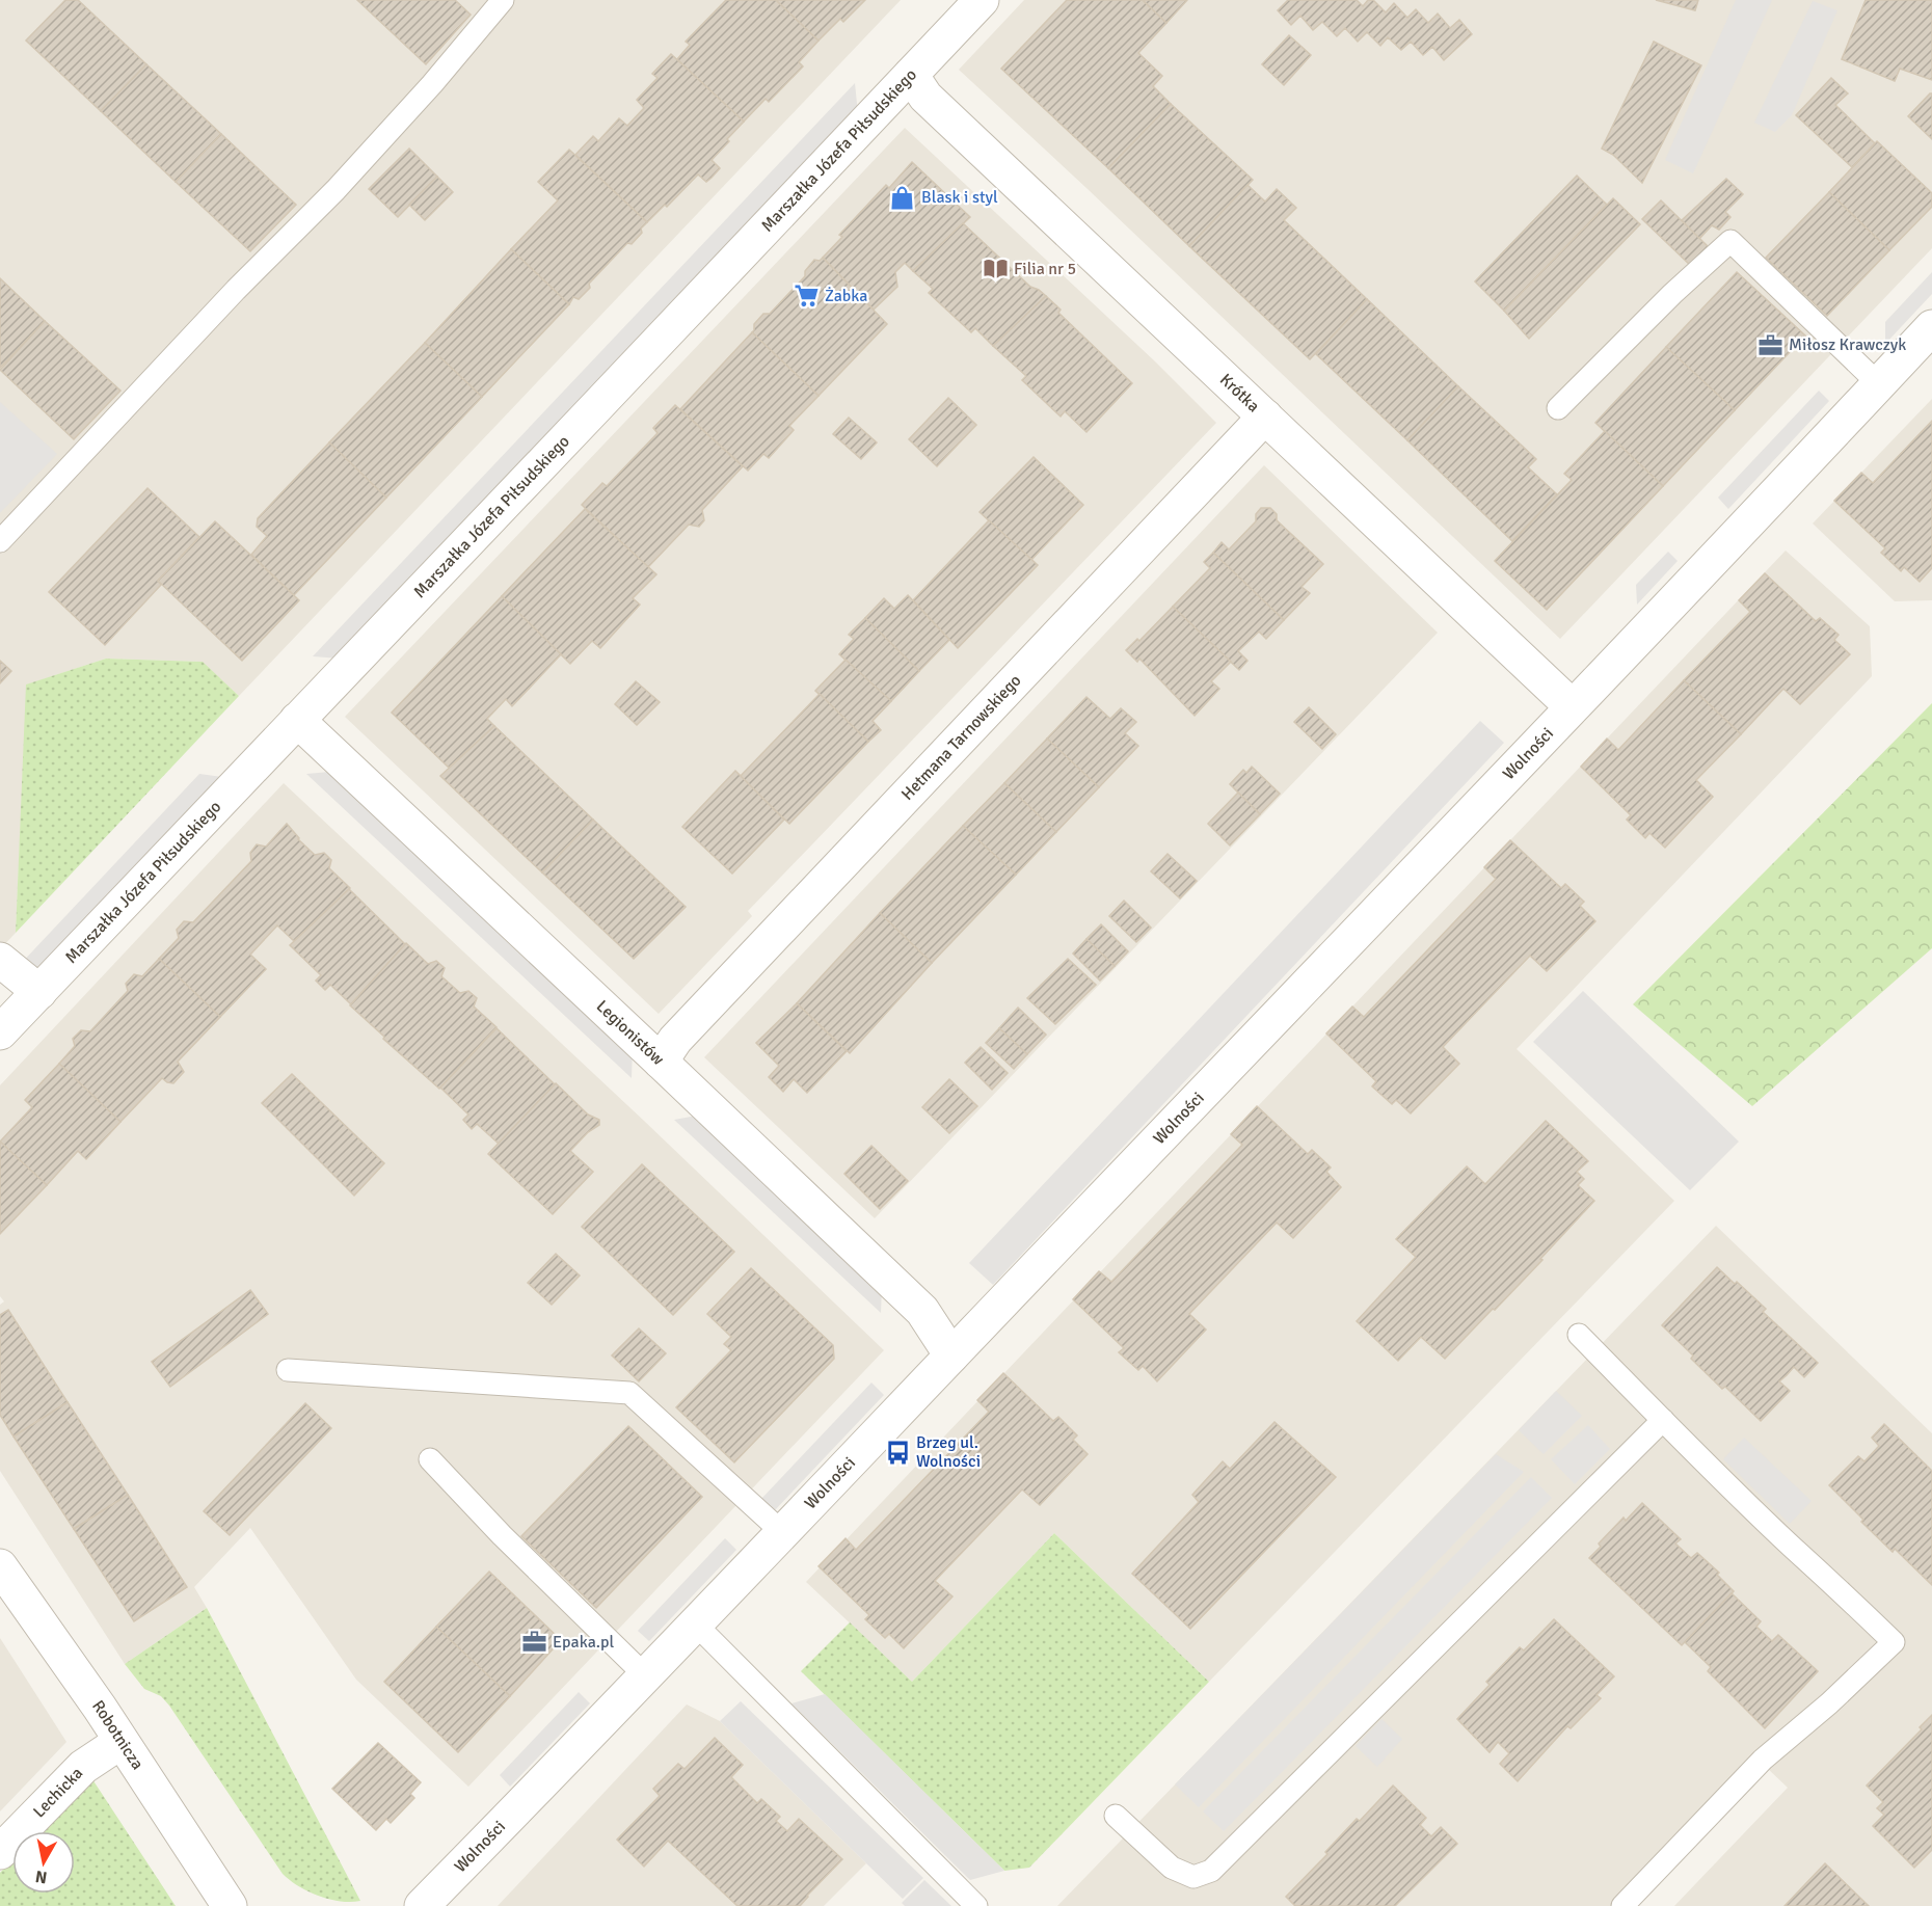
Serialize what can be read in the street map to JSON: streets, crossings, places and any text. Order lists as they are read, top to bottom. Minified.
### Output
{"streets":{"street":["Marszałka Józefa Piłsudskiego","Krótka","Hetmana Tarnowskiego","Wolności","Legionistów","Robotnicza","Lechicka"]},"crossings":[["Marszałka Józefa Piłsudskiego","Krótka"],["Marszałka Józefa Piłsudskiego","Legionistów"],["Krótka","Hetmana Tarnowskiego"],["Krótka","Wolności"],["Hetmana Tarnowskiego","Legionistów"],["Wolności","Legionistów"],["Robotnicza","Lechicka"]],"places":{"shop":["Blask i styl"],"library":["Filia nr 5"],"supermarket":["Żabka"],"office":["Miłosz Krawczyk","Epaka.pl"],"bus stop":["Brzeg ul. Wolności"]},"north":"bottom"}
